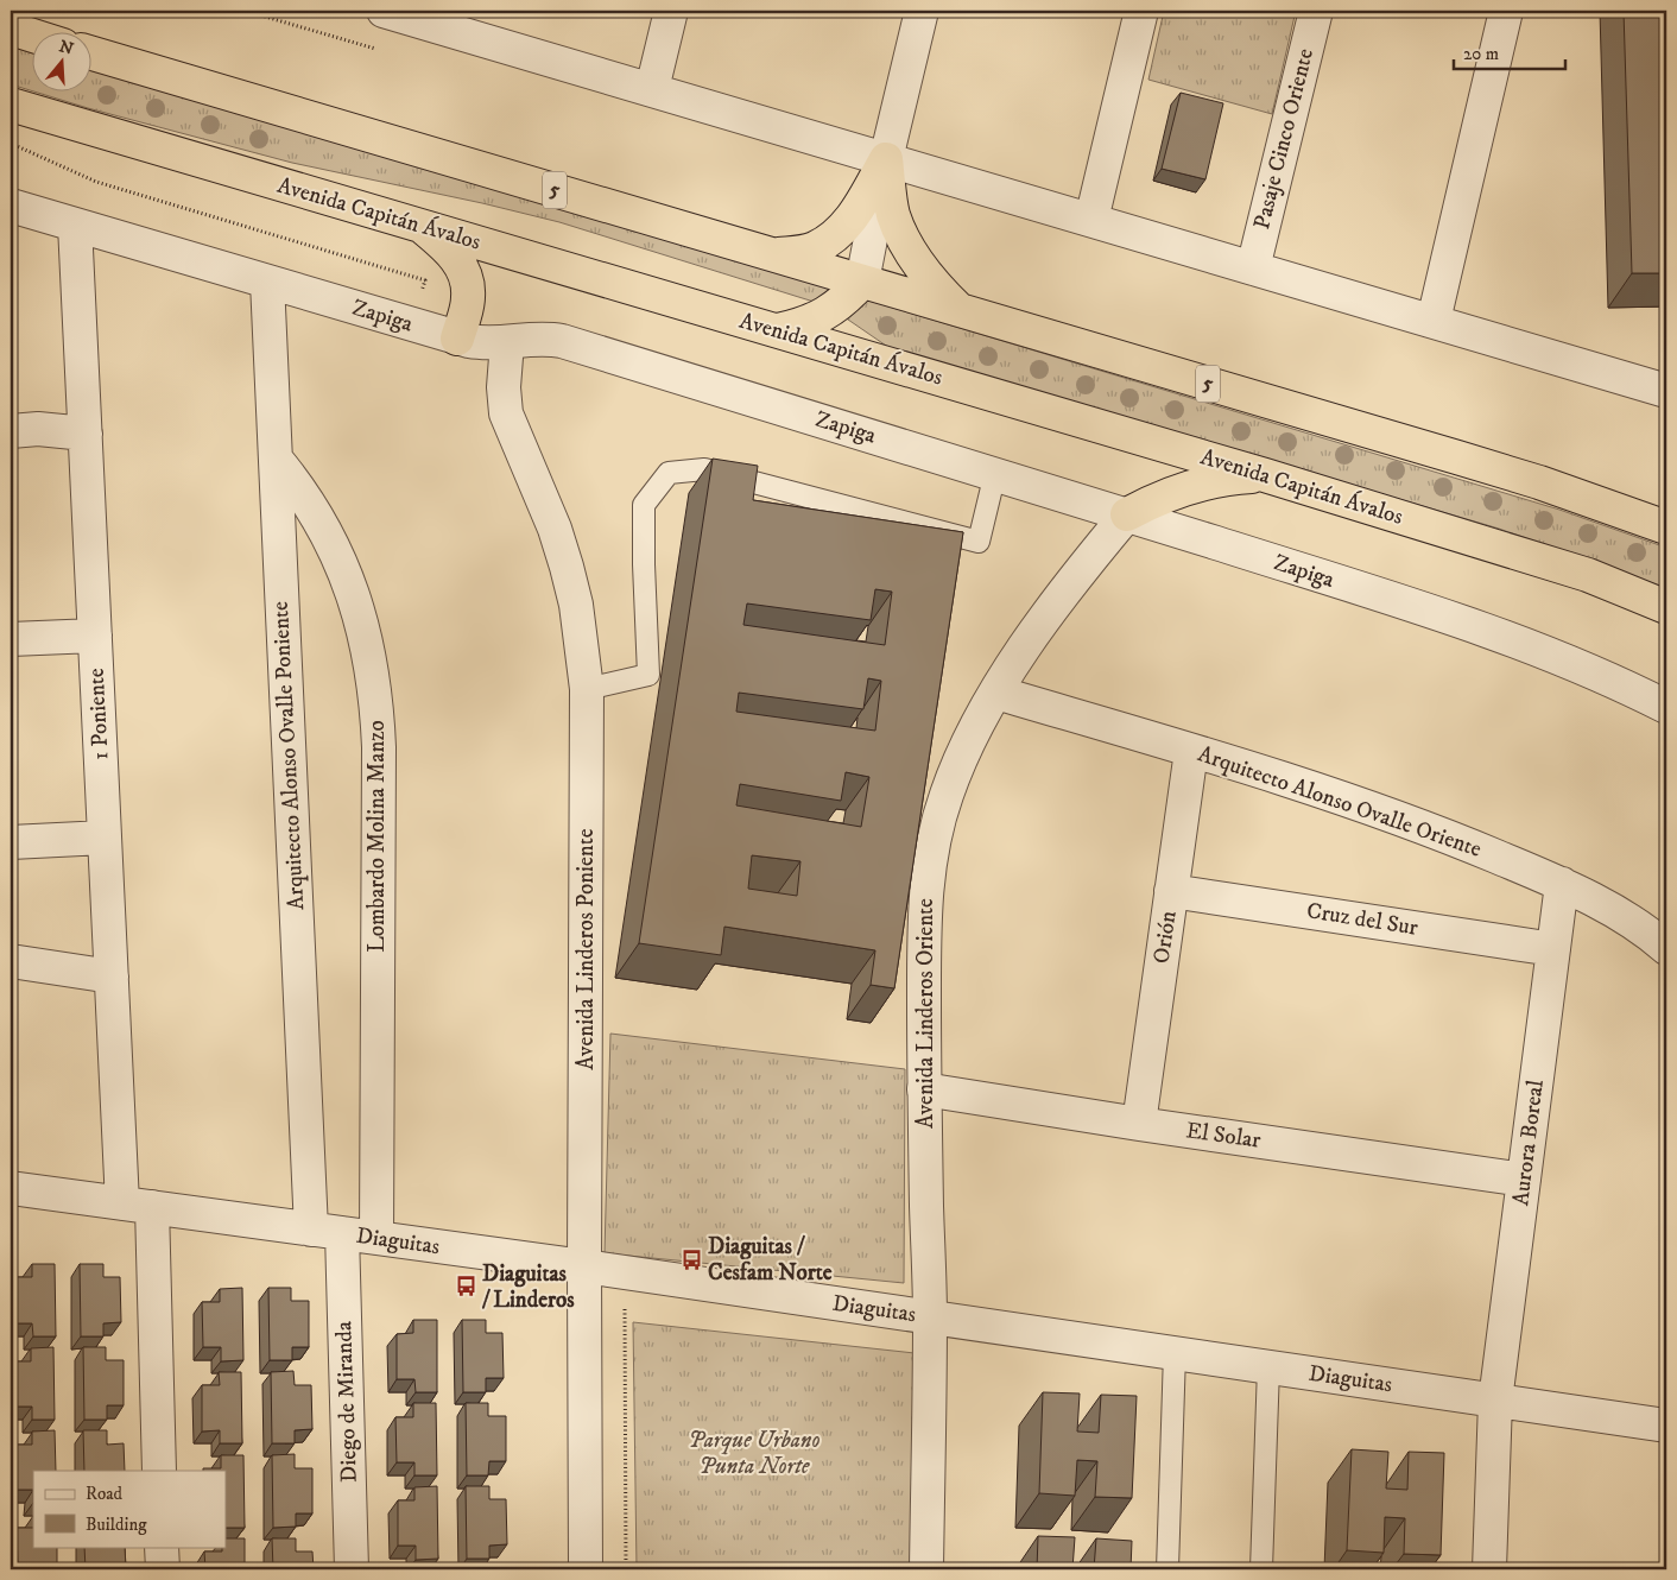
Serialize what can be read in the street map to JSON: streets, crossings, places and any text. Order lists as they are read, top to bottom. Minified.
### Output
{"streets":{"highway":["5","Avenida Capitán Ávalos"],"street":["Pasaje Cinco Oriente","Zapiga","1 Poniente","Arquitecto Alonso Ovalle Poniente","Arquitecto Alonso Ovalle Oriente","Lombardo Molina Manzo","Cruz del Sur","Orión","Avenida Linderos Poniente","Avenida Linderos Oriente","El Solar","Aurora Boreal","Diaguitas","Diego de Miranda"]},"crossings":[["Zapiga","1 Poniente"],["Zapiga","Arquitecto Alonso Ovalle Poniente"],["Zapiga","Avenida Linderos Poniente"],["Zapiga","Avenida Linderos Oriente"],["1 Poniente","Diaguitas"],["Arquitecto Alonso Ovalle Poniente","Lombardo Molina Manzo"],["Arquitecto Alonso Ovalle Poniente","Diaguitas"],["Arquitecto Alonso Ovalle Oriente","Orión"],["Arquitecto Alonso Ovalle Oriente","Avenida Linderos Oriente"],["Arquitecto Alonso Ovalle Oriente","Aurora Boreal"],["Lombardo Molina Manzo","Diaguitas"],["Cruz del Sur","Orión"],["Cruz del Sur","Aurora Boreal"],["Orión","El Solar"],["Avenida Linderos Poniente","Diaguitas"],["Avenida Linderos Oriente","El Solar"],["Avenida Linderos Oriente","Diaguitas"],["El Solar","Aurora Boreal"],["Aurora Boreal","Diaguitas"],["Diaguitas","Diego de Miranda"]],"parks":["Parque Urbano Punta Norte"],"places":{"bus stop":["Diaguitas / Cesfam Norte","Diaguitas / Linderos"]},"legend":["Road","Building"],"scale_bar":"20 m","north":"top"}
